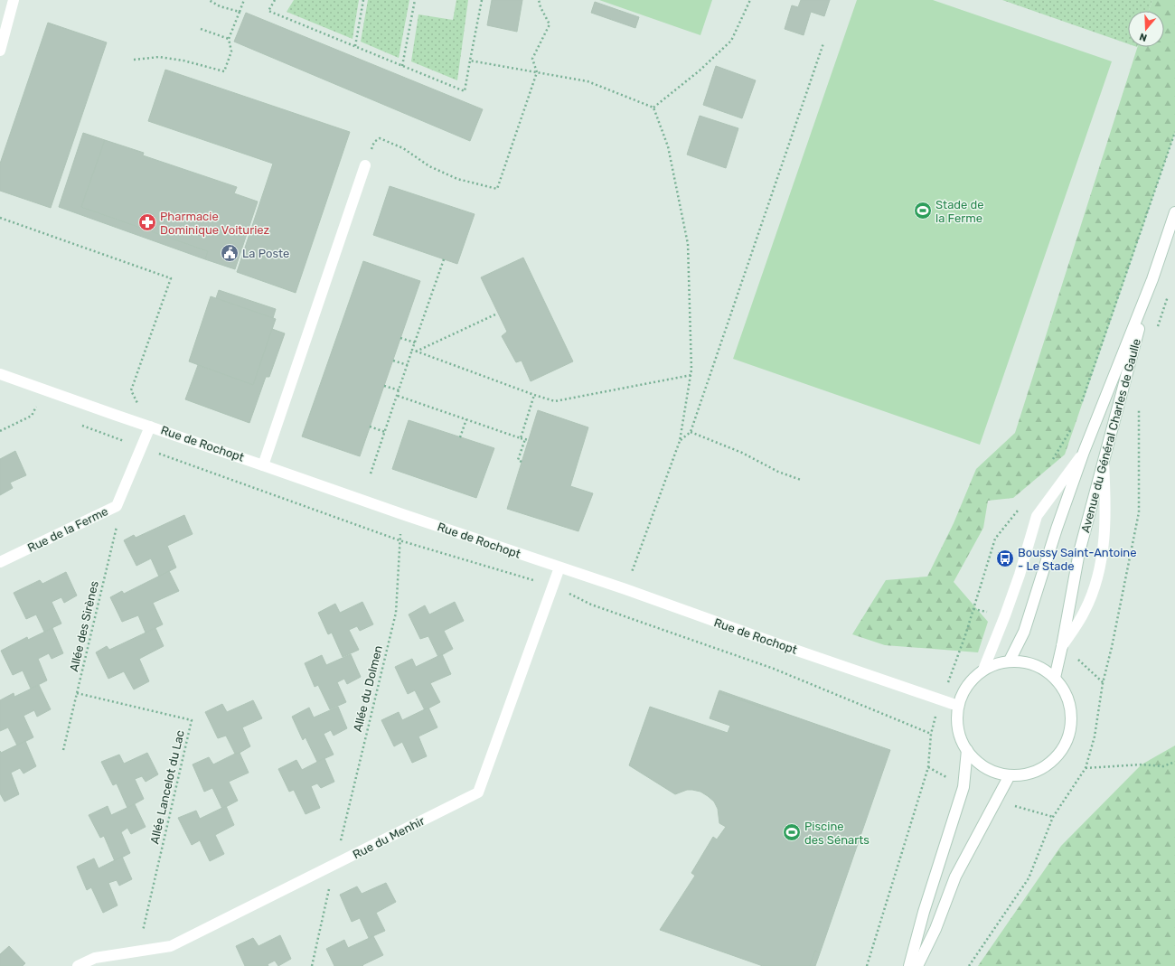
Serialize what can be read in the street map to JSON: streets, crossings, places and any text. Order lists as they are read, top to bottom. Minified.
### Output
{"streets":{"street":["Avenue du Général Charles de Gaulle","Rue de Rochopt","Rue de la Ferme","Rue du Menhir"],"path":["Allée des Sirènes","Allée du Dolmen","Allée Lancelot du Lac"]},"crossings":[["Avenue du Général Charles de Gaulle","Rue de Rochopt"],["Rue de Rochopt","Rue de la Ferme"],["Rue de Rochopt","Allée du Dolmen"],["Rue de Rochopt","Rue du Menhir"],["Rue de la Ferme","Allée des Sirènes"],["Allée des Sirènes","Allée Lancelot du Lac"],["Allée du Dolmen","Rue du Menhir"],["Allée Lancelot du Lac","Rue du Menhir"]],"places":{"sports":["Stade de la Ferme","Piscine des Sénarts"],"pharmacy":["Pharmacie Dominique Voituriez"],"public building":["La Poste"],"bus stop":["Boussy Saint-Antoine - Le Stade"]},"north":"bottom"}
